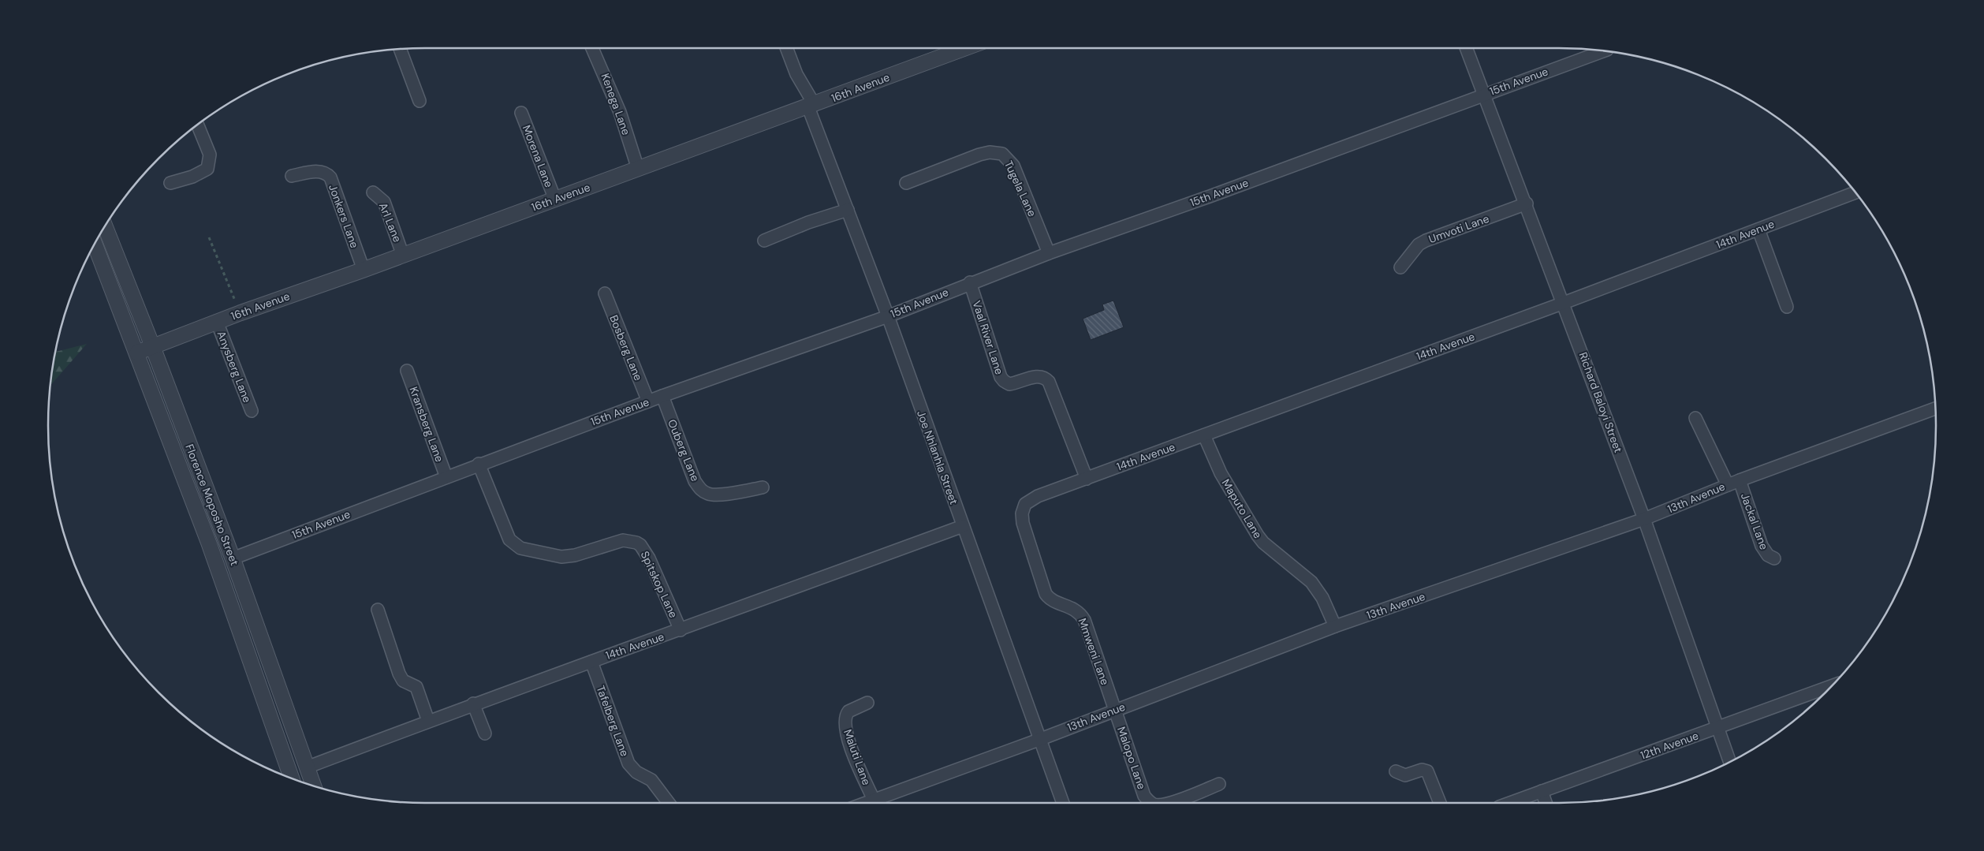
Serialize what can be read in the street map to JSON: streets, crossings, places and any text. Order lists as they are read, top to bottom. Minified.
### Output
{"streets":{"street":["15th Avenue","16th Avenue","Kenega Lane","Morena Lane","Tugela Lane","Jonkers Lane","Arl Lane","Umvoti Lane","14th Avenue","Vaal River Lane","Bosberg Lane","Anysberg Lane","Richard Baloyi Street","Kransberg Lane","Ouberg Lane","Joe Nhlanhla Street","13th Avenue","Florence Moposho Street","Maputo Lane","Jackal Lane","Spitskop Lane","Mmweni Lane","Tafelberg Lane","12th Avenue","Maluti Lane","Malopo Lane"]},"crossings":[["15th Avenue","Tugela Lane"],["15th Avenue","Vaal River Lane"],["15th Avenue","Bosberg Lane"],["15th Avenue","Richard Baloyi Street"],["15th Avenue","Kransberg Lane"],["15th Avenue","Ouberg Lane"],["15th Avenue","Joe Nhlanhla Street"],["15th Avenue","Florence Moposho Street"],["15th Avenue","Spitskop Lane"],["16th Avenue","Kenega Lane"],["16th Avenue","Morena Lane"],["16th Avenue","Jonkers Lane"],["16th Avenue","Arl Lane"],["16th Avenue","Anysberg Lane"],["16th Avenue","Joe Nhlanhla Street"],["16th Avenue","Florence Moposho Street"],["Umvoti Lane","Richard Baloyi Street"],["14th Avenue","Vaal River Lane"],["14th Avenue","Richard Baloyi Street"],["14th Avenue","Joe Nhlanhla Street"],["14th Avenue","Florence Moposho Street"],["14th Avenue","Maputo Lane"],["14th Avenue","Spitskop Lane"],["14th Avenue","Mmweni Lane"],["14th Avenue","Tafelberg Lane"],["Richard Baloyi Street","13th Avenue"],["Richard Baloyi Street","12th Avenue"],["Joe Nhlanhla Street","13th Avenue"],["13th Avenue","Maputo Lane"],["13th Avenue","Jackal Lane"],["13th Avenue","Mmweni Lane"],["13th Avenue","Maluti Lane"],["13th Avenue","Malopo Lane"],["Mmweni Lane","Malopo Lane"]]}
